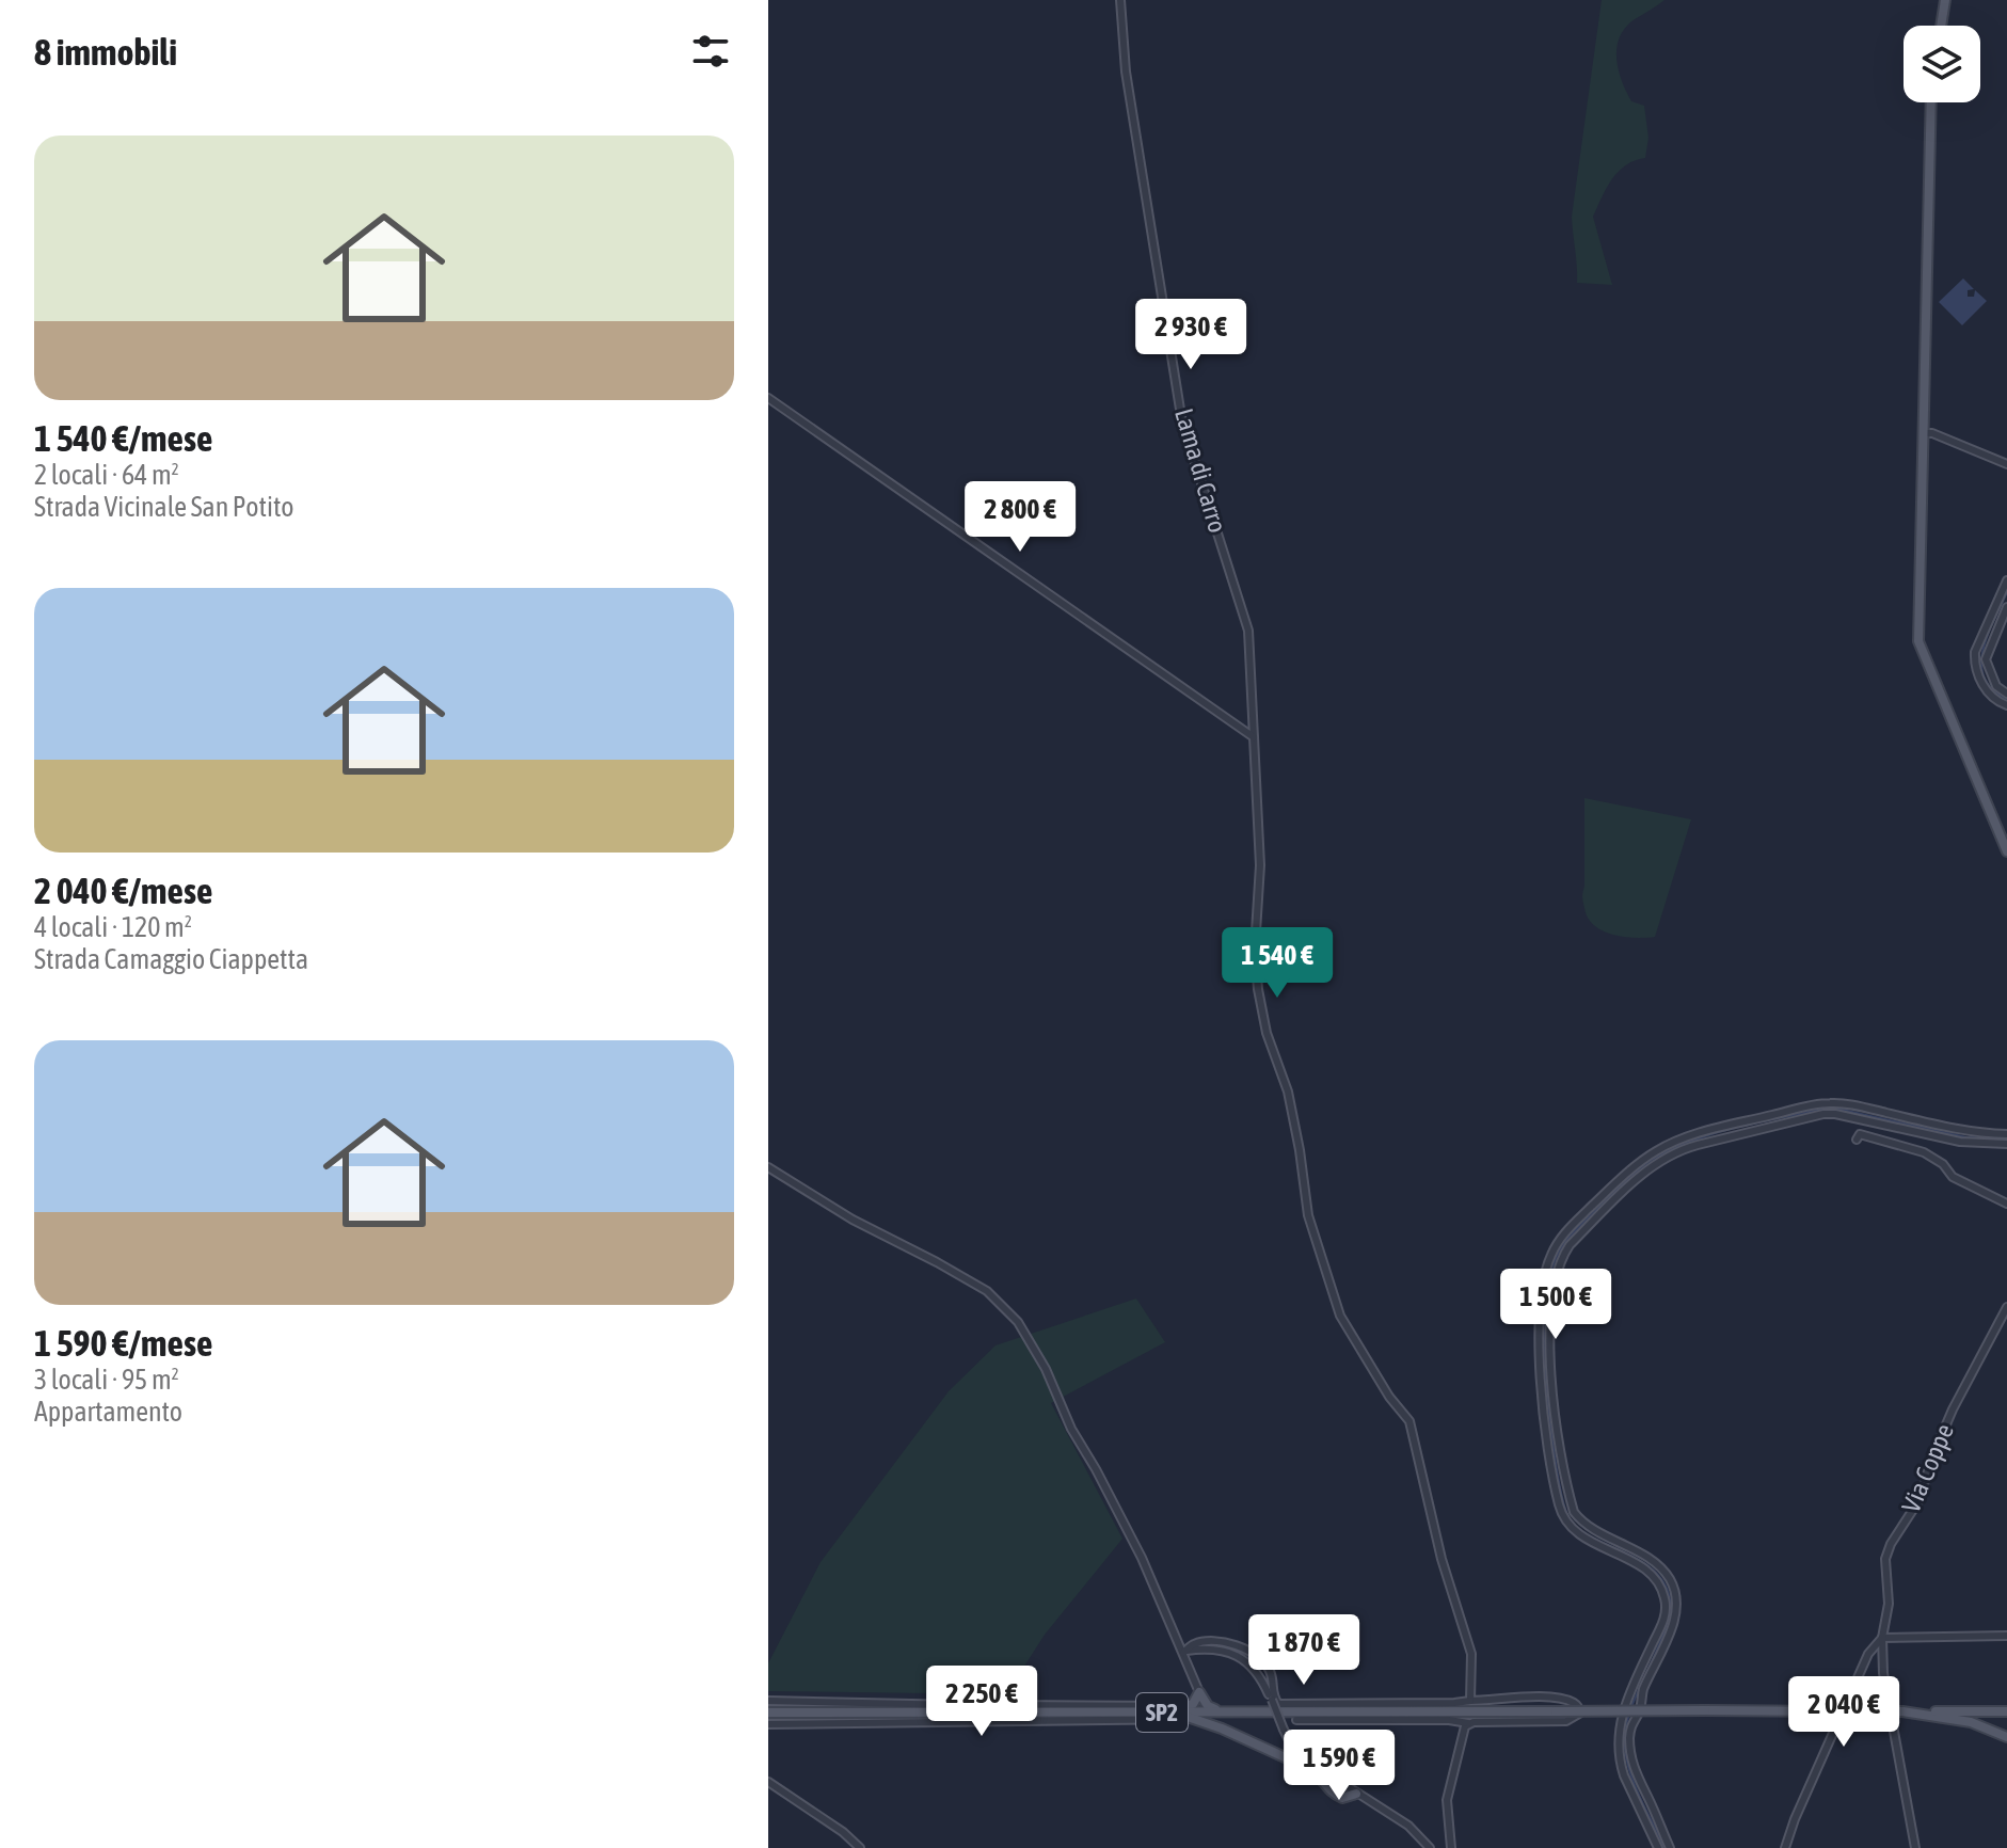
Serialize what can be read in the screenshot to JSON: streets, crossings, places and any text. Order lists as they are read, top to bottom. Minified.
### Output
{"streets":{"main road":["SP2"],"street":["Lama di Carro","Via Coppe"]},"page":{"heading":"8 immobili","list":[{"name":"1 540 €/mese","note":"2 locali · 64 m² · Strada Vicinale San Potito"},{"name":"2 040 €/mese","note":"4 locali · 120 m² · Strada Camaggio Ciappetta"},{"name":"1 590 €/mese","note":"3 locali · 95 m² · Appartamento"}],"price":["2 930 €","2 800 €","1 540 €","1 500 €","1 870 €","2 250 €","2 040 €","1 590 €"]}}
